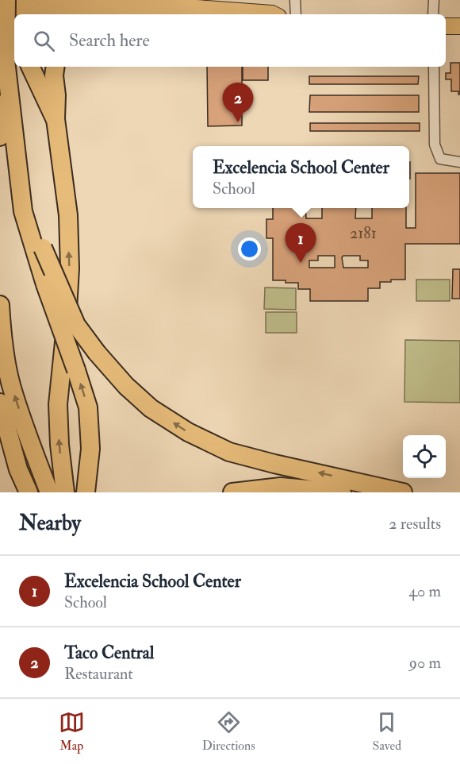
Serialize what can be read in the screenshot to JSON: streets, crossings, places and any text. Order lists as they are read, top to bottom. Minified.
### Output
{"house_numbers":["2181"],"page":{"search":"Search here","pins":["2","1"],"popup":["Excelencia School Center","School"],"heading":["Nearby","2 results"],"list":[{"mark":"1","name":"Excelencia School Center","note":"School","value":"40 m"},{"mark":"2","name":"Taco Central","note":"Restaurant","value":"90 m"}],"nav":["Map","Directions","Saved"]}}
